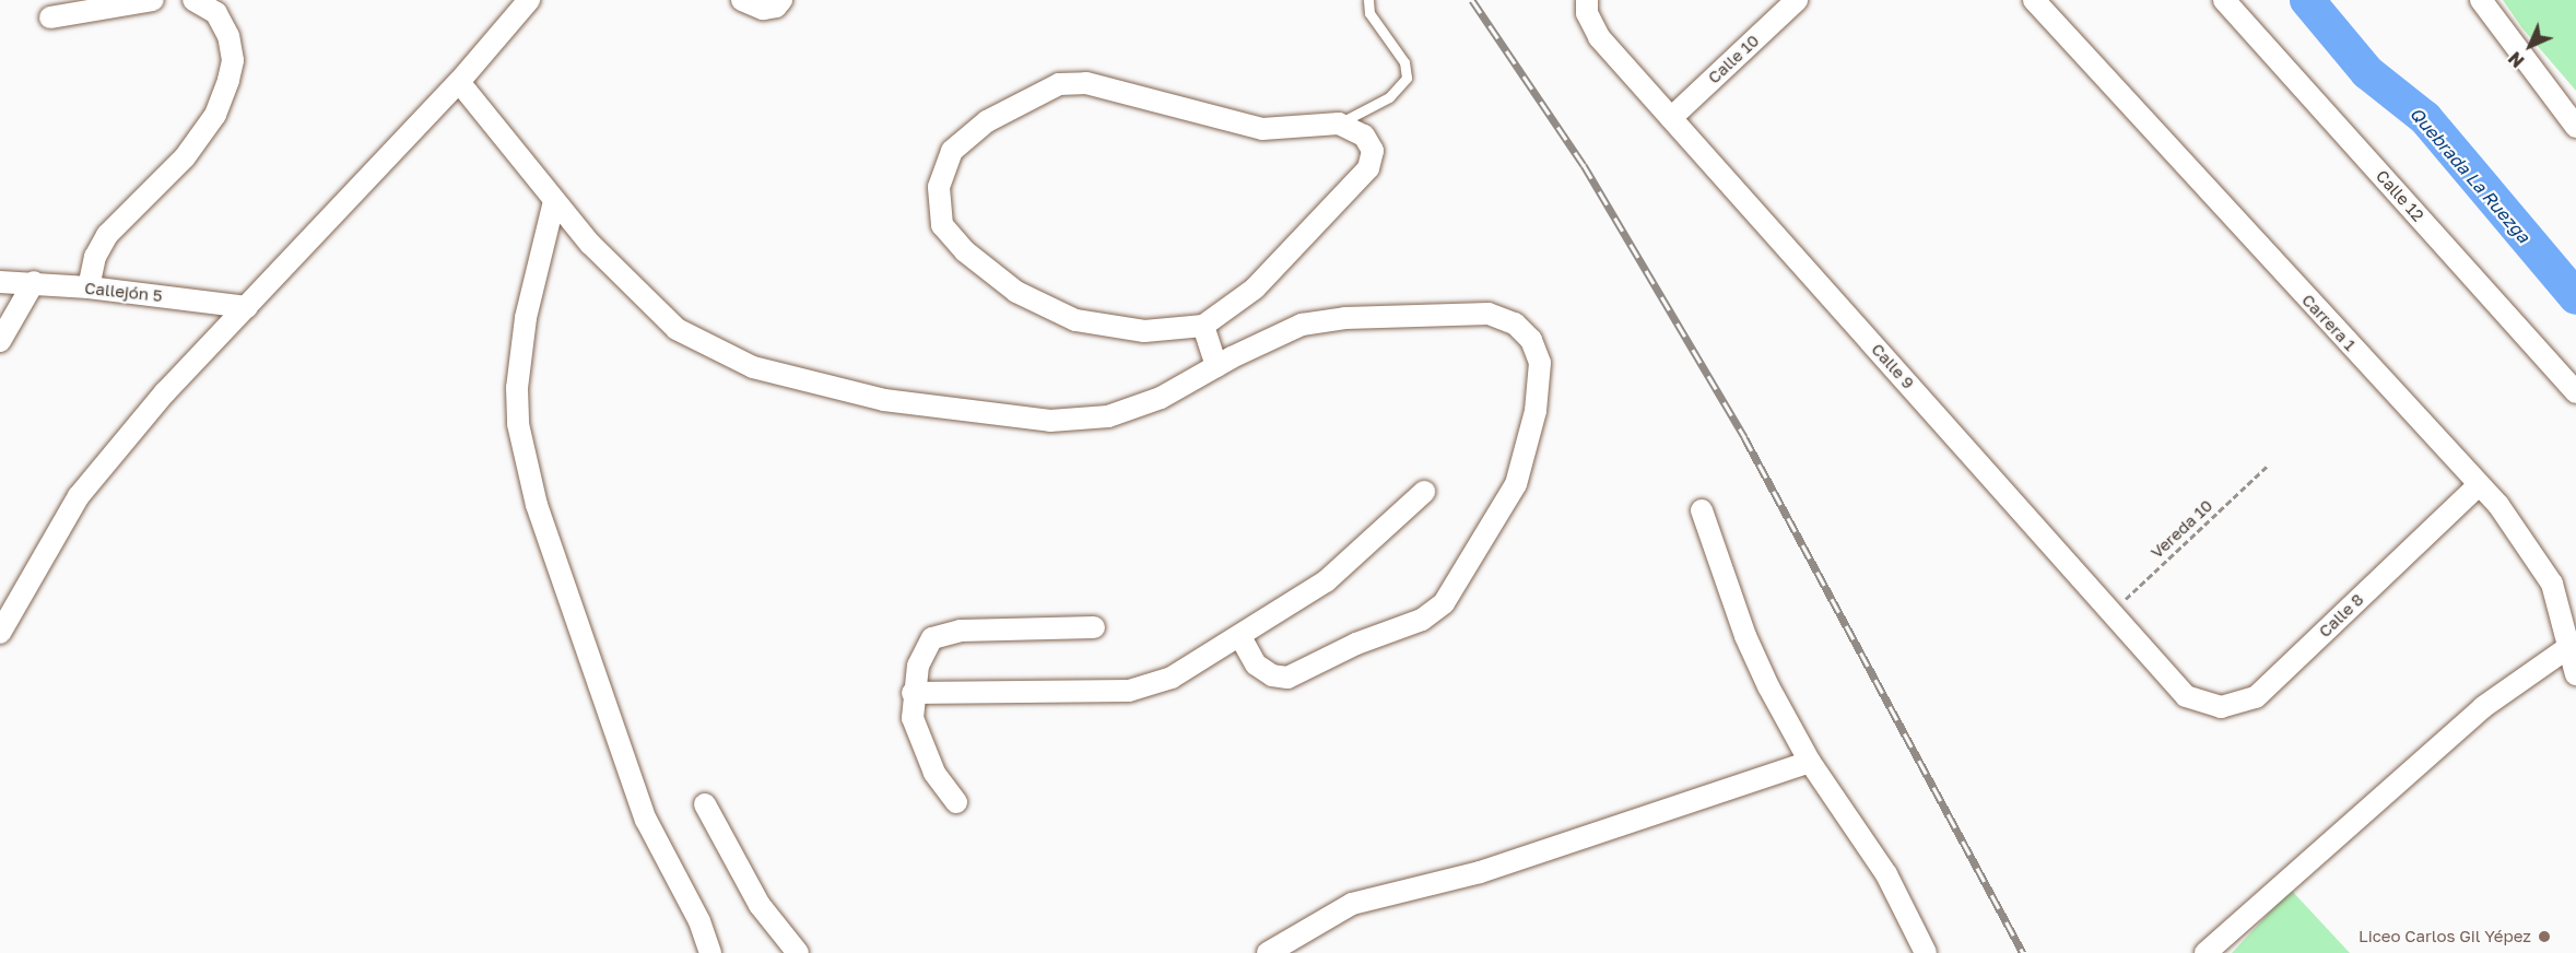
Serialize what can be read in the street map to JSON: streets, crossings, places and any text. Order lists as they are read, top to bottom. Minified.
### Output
{"streets":{"street":["Calle 10","Calle 12","Callejón 5","Carrera 1","Calle 9","Calle 8"],"path":["Vereda 10"]},"crossings":[["Calle 10","Calle 9"],["Carrera 1","Calle 8"],["Calle 9","Vereda 10"],["Calle 9","Calle 8"]],"water":["Quebrada La Ruezga"],"places":["Liceo Carlos Gil Yépez"],"north":"bottom left"}
